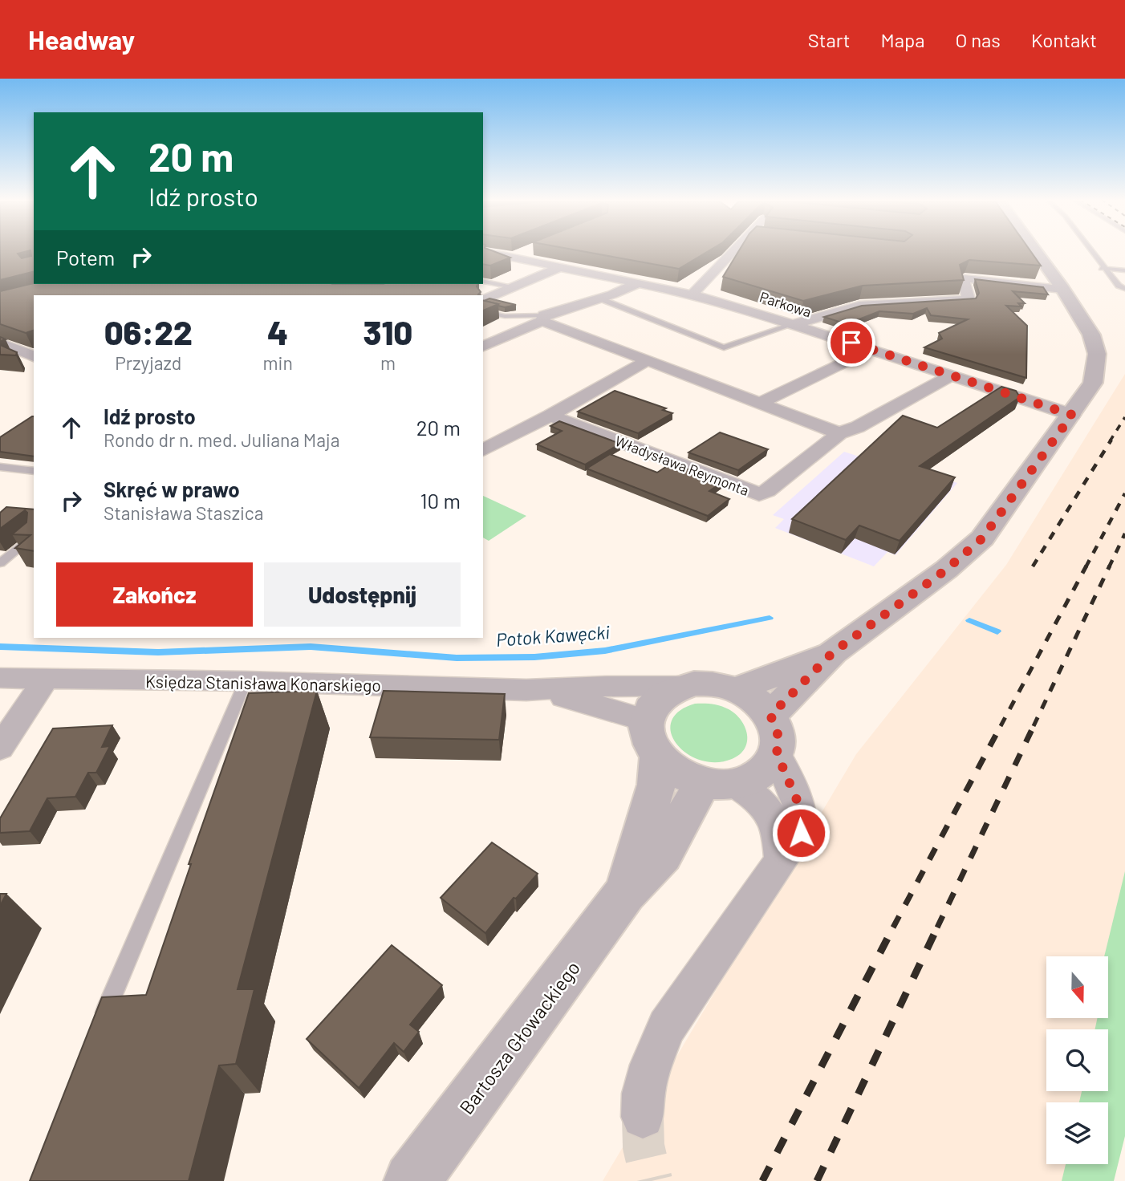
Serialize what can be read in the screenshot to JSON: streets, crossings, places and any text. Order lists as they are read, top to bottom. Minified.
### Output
{"streets":{"street":["Parkowa","Władysława Reymonta","Księdza Stanisława Konarskiego","Bartosza Głowackiego"]},"crossings":[["Parkowa","Władysława Reymonta"],["Księdza Stanisława Konarskiego","Bartosza Głowackiego"]],"water":["Potok Kawęcki"],"north":"bottom","page":{"header":"Headway","nav":["Start","Mapa","O nas","Kontakt"],"turn":["20 m","Idź prosto"],"then":"Potem","eta":["06:22","Przyjazd","4","min","310","m"],"list":[{"name":"Idź prosto","note":"Rondo dr n. med. Juliana Maja","value":"20 m"},{"name":"Skręć w prawo","note":"Stanisława Staszica","value":"10 m"}],"buttons":["Zakończ","Udostępnij"]}}
